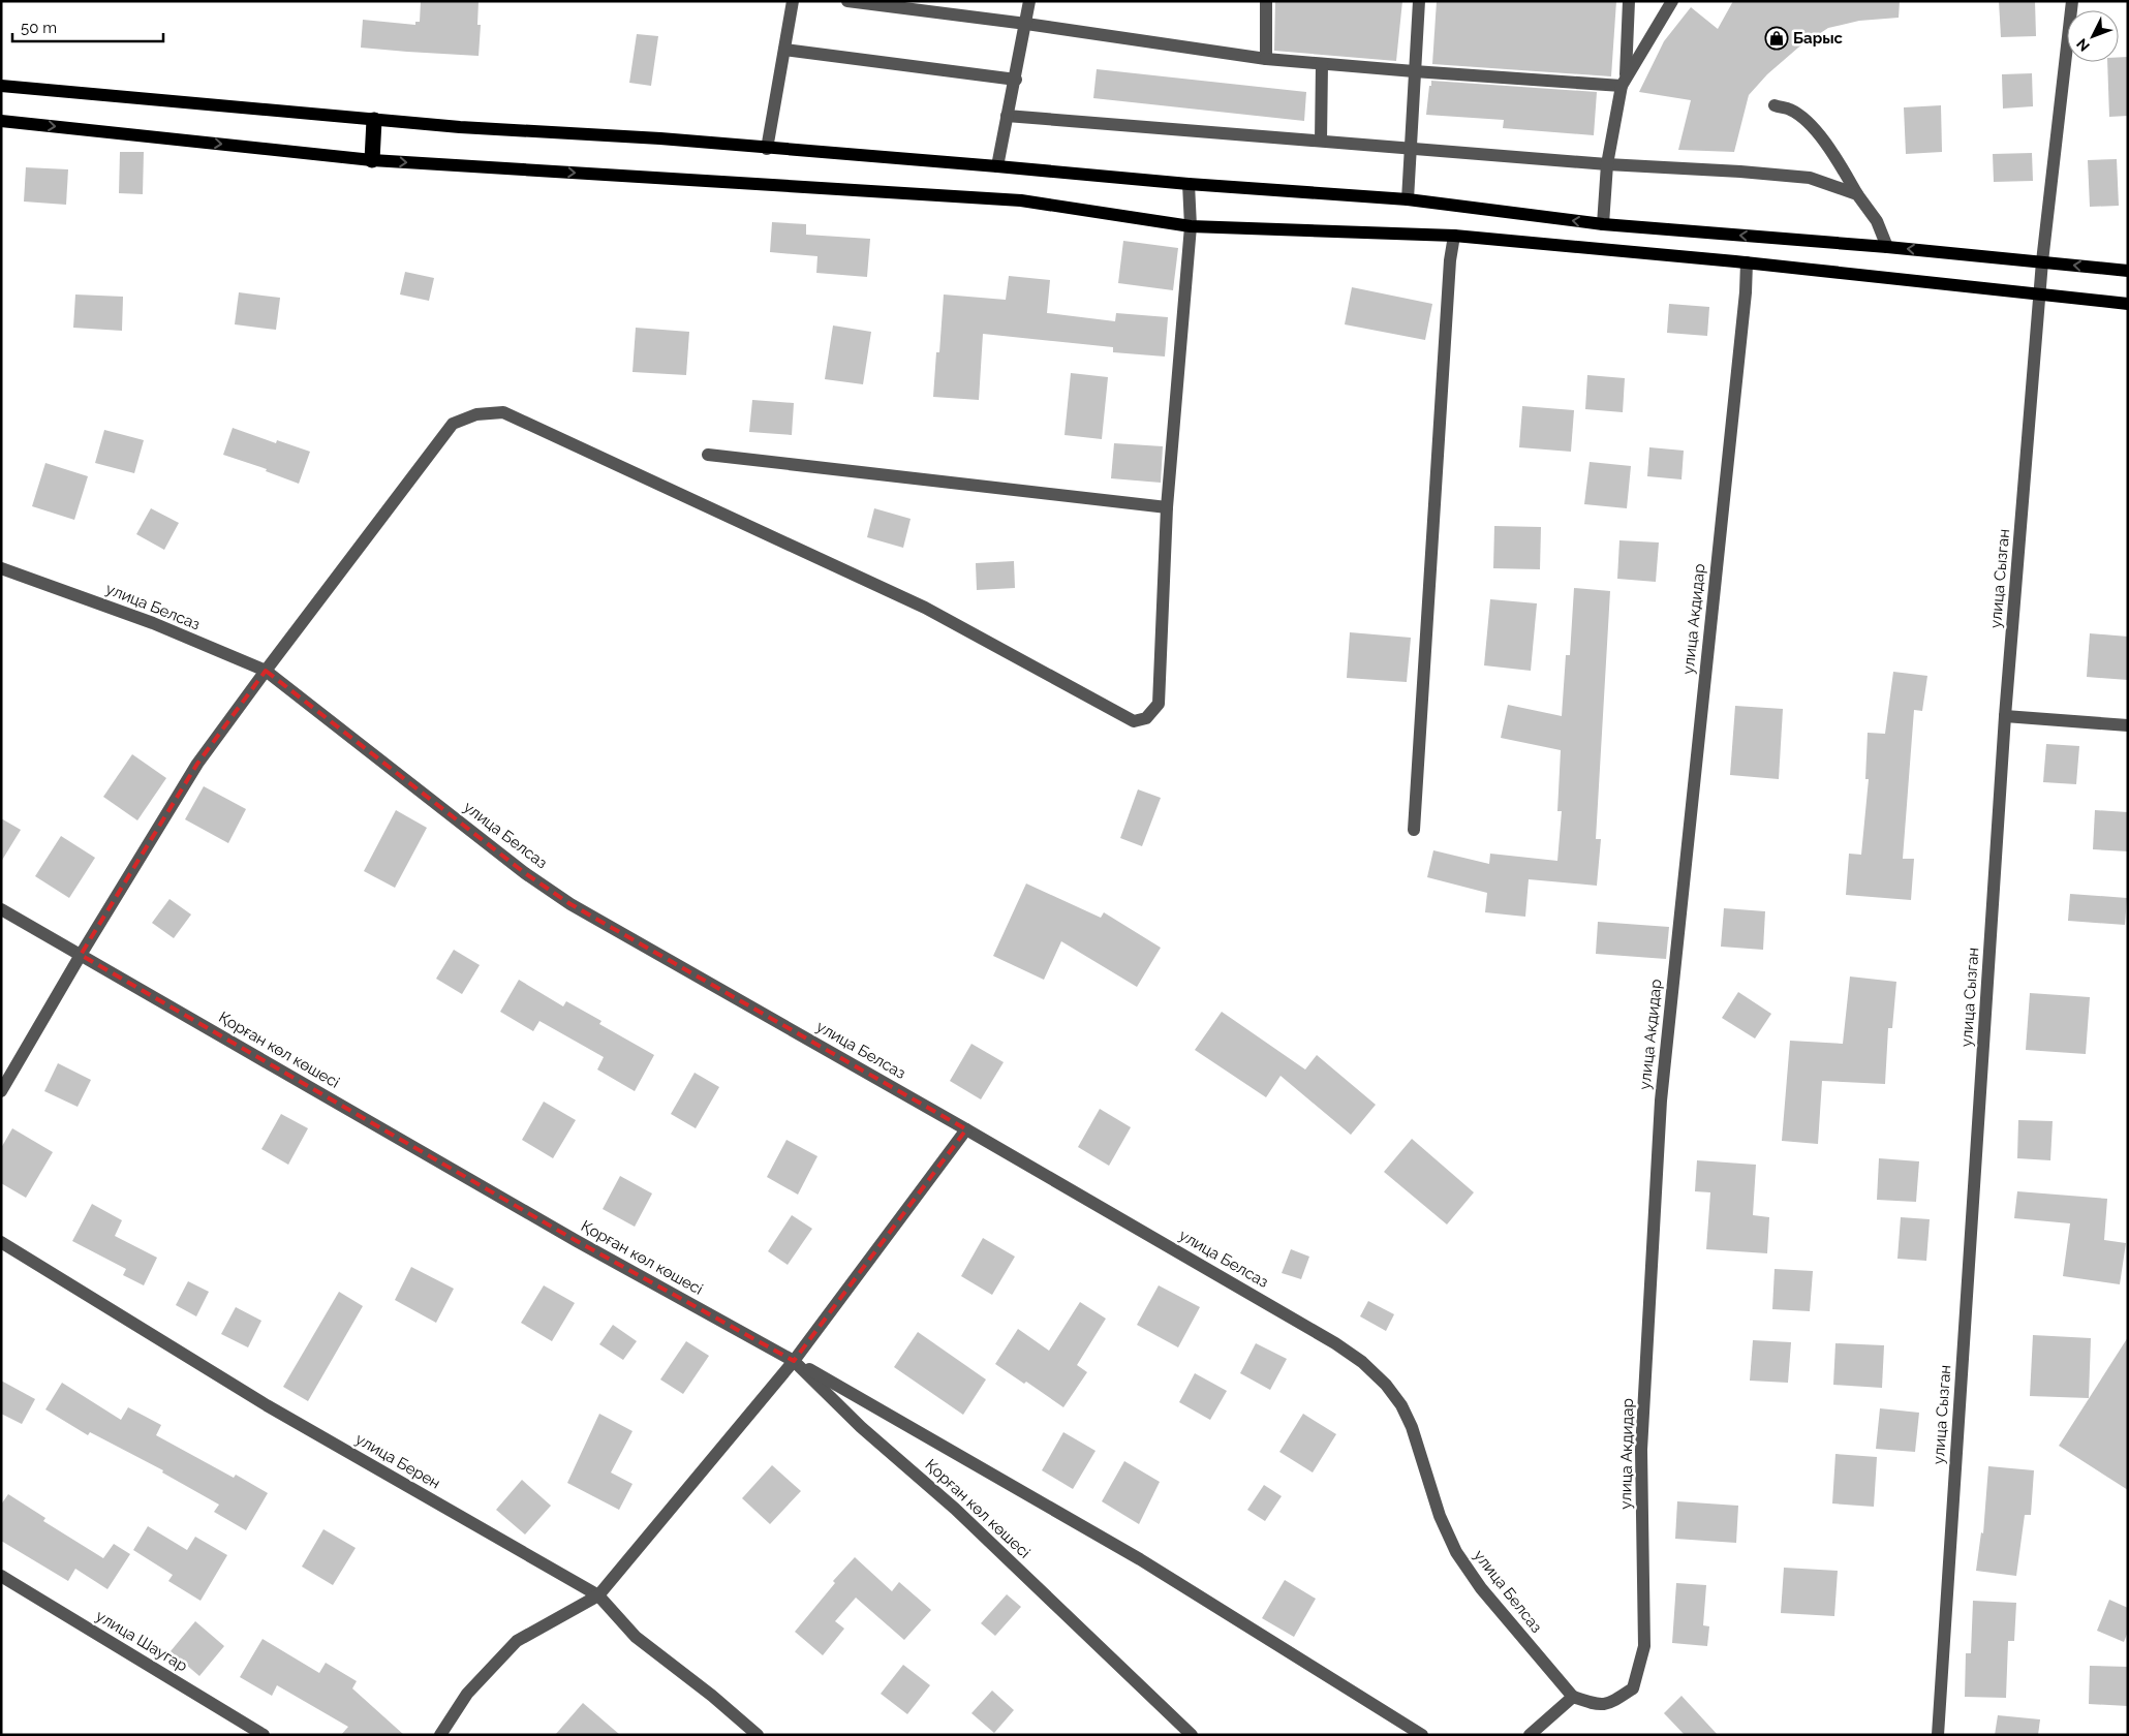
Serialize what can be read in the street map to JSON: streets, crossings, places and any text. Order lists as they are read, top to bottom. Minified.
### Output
{"streets":{"street":["улица Сызган","улица Белсаз","улица Акдидар","Қорған көл көшесі","улица Берен","улица Шаугар"]},"crossings":[["улица Белсаз","улица Акдидар"]],"places":{"shop":["Барыс"]},"scale_bar":"50 m","north":"bottom left"}
